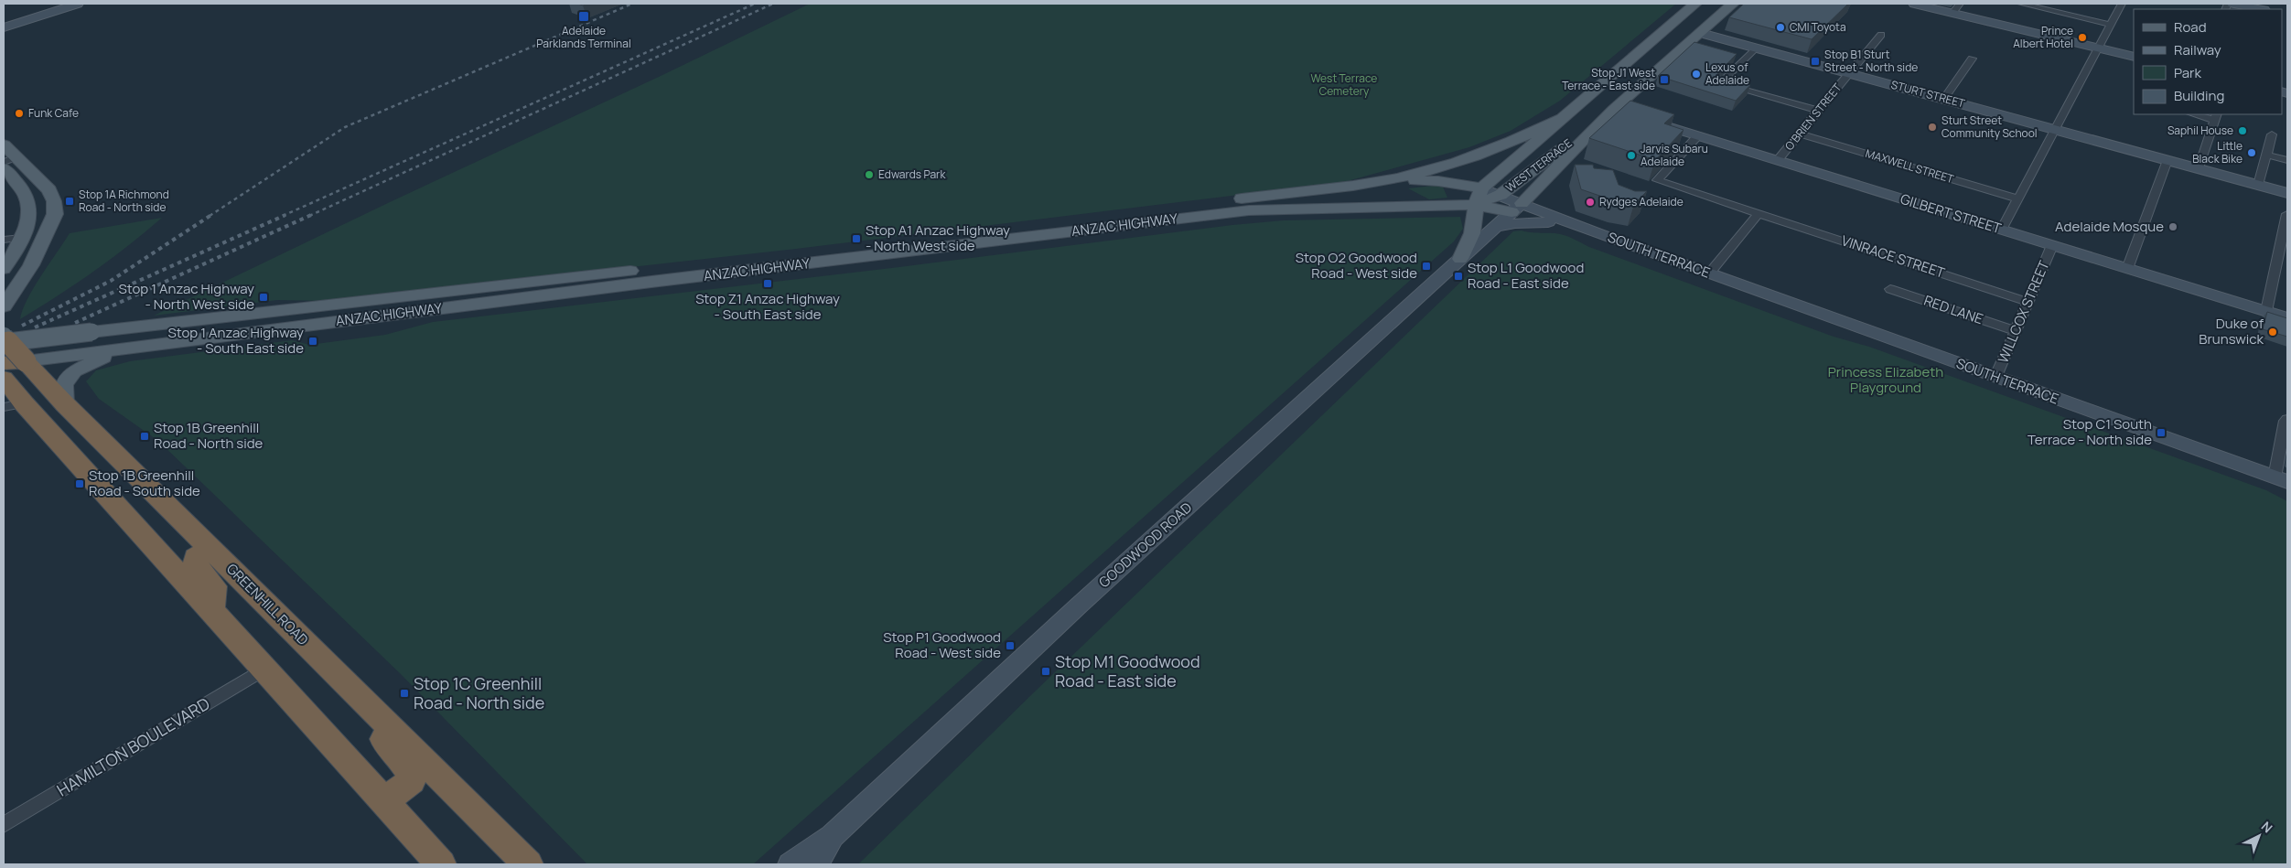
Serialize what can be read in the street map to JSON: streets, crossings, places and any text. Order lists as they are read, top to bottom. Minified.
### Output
{"streets":{"highway":["ANZAC HIGHWAY","GREENHILL ROAD"],"main road":["STURT STREET","WEST TERRACE","GILBERT STREET","SOUTH TERRACE","GOODWOOD ROAD"],"street":["O'BRIEN STREET","MAXWELL STREET","VINRACE STREET","RED LANE","WILLCOX STREET","HAMILTON BOULEVARD"]},"crossings":[["STURT STREET","O'BRIEN STREET"],["STURT STREET","WEST TERRACE"],["O'BRIEN STREET","MAXWELL STREET"],["O'BRIEN STREET","GILBERT STREET"],["WEST TERRACE","ANZAC HIGHWAY"],["WEST TERRACE","SOUTH TERRACE"],["WEST TERRACE","GOODWOOD ROAD"],["GILBERT STREET","VINRACE STREET"],["GILBERT STREET","WILLCOX STREET"],["ANZAC HIGHWAY","SOUTH TERRACE"],["ANZAC HIGHWAY","GOODWOOD ROAD"],["ANZAC HIGHWAY","GREENHILL ROAD"],["SOUTH TERRACE","WILLCOX STREET"],["SOUTH TERRACE","GOODWOOD ROAD"],["VINRACE STREET","WILLCOX STREET"],["RED LANE","WILLCOX STREET"]],"parks":["West Terrace Cemetery","Princess Elizabeth Playground"],"places":{"transit":["Adelaide Parklands Terminal","Stop B1 Sturt Street - North side","Stop J1 West Terrace - East side","Stop 1A Richmond Road - North side","Stop A1 Anzac Highway - North West side","Stop O2 Goodwood Road - West side","Stop L1 Goodwood Road - East side","Stop Z1 Anzac Highway - South East side","Stop 1 Anzac Highway - North West side","Stop 1 Anzac Highway - South East side","Stop C1 South Terrace - North side","Stop 1B Greenhill Road - North side","Stop 1B Greenhill Road - South side","Stop P1 Goodwood Road - West side","Stop M1 Goodwood Road - East side","Stop 1C Greenhill Road - North side"],"other":["CMI Toyota","Prince Albert Hotel","Lexus of Adelaide","Funk Cafe","Sturt Street Community School","Saphil House","Little Black Bike","Jarvis Subaru Adelaide","Edwards Park","Rydges Adelaide","Adelaide Mosque","Duke of Brunswick"]},"legend":["Road","Railway","Park","Building"],"north":"top right"}
